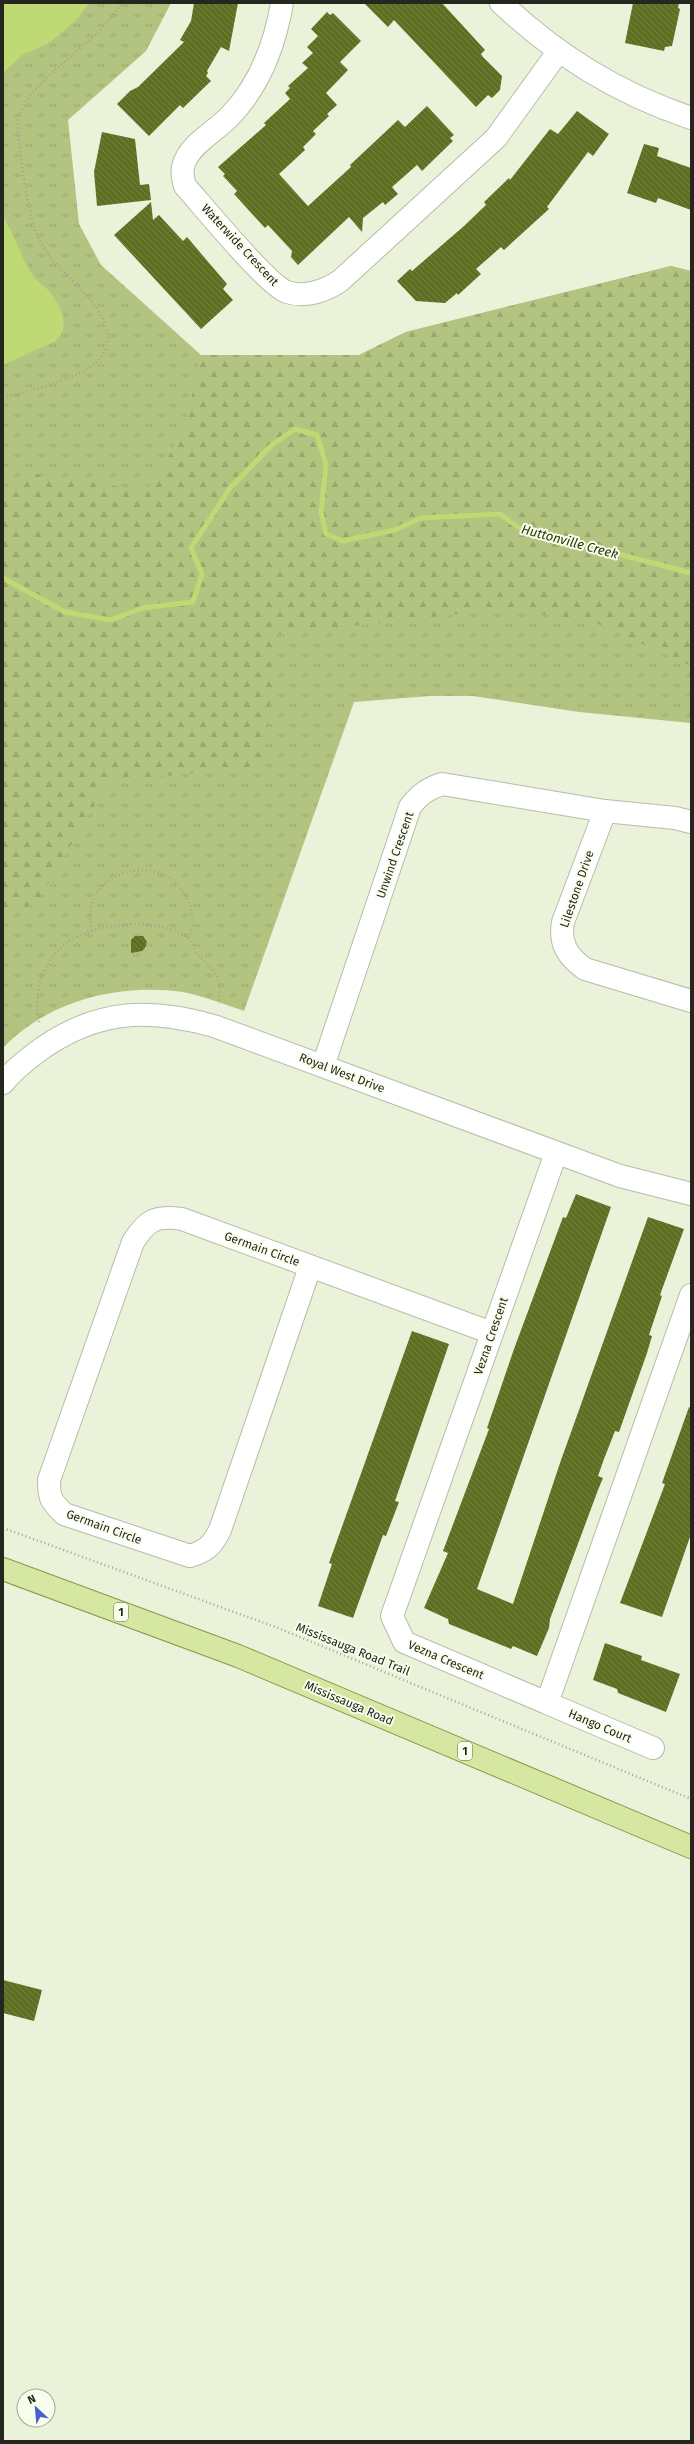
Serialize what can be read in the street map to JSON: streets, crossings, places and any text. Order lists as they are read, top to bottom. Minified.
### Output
{"streets":{"main road":["1","Mississauga Road"],"street":["Waterwide Crescent","Unwind Crescent","Lilestone Drive","Royal West Drive","Germain Circle","Vezna Crescent","Hango Court"],"path":["Mississauga Road Trail"]},"crossings":[["Unwind Crescent","Lilestone Drive"],["Unwind Crescent","Royal West Drive"],["Royal West Drive","Vezna Crescent"],["Germain Circle","Vezna Crescent"],["Vezna Crescent","Hango Court"]],"water":["Huttonville Creek"],"north":"top left"}
